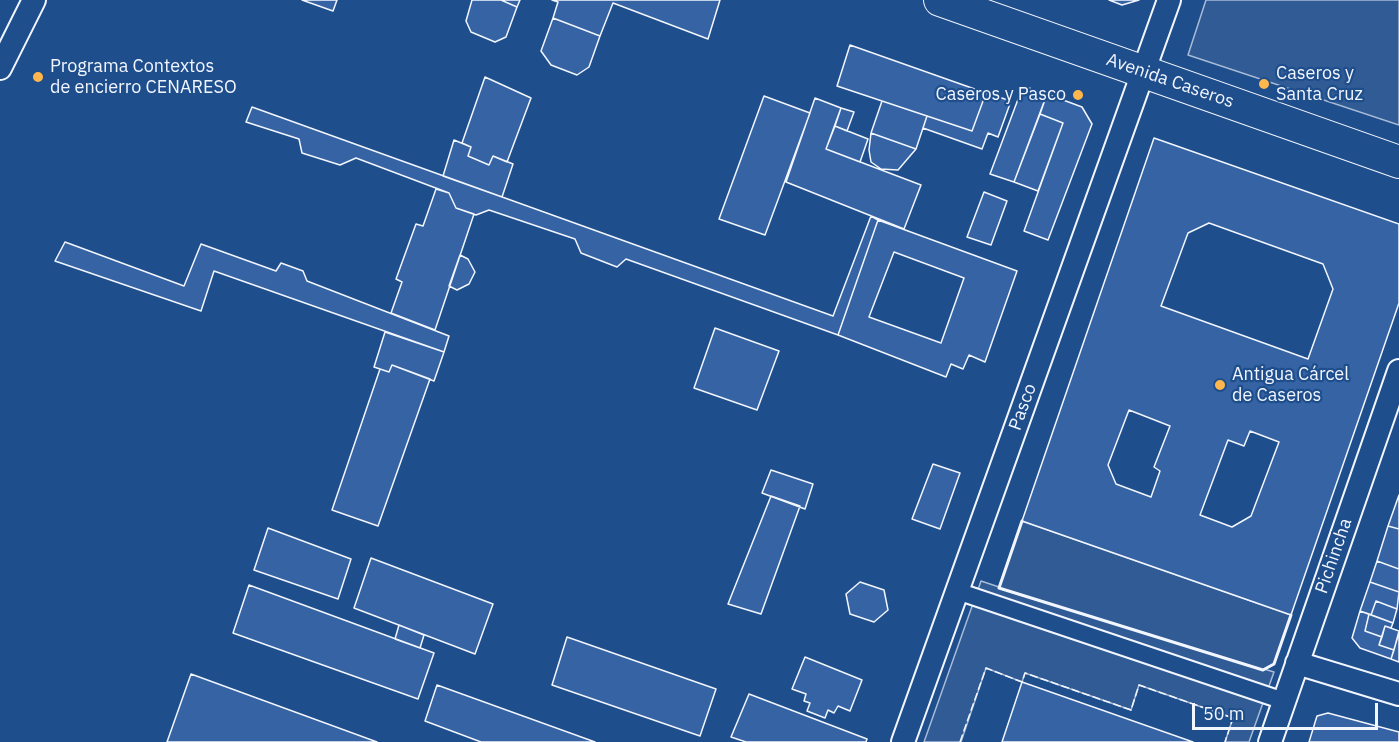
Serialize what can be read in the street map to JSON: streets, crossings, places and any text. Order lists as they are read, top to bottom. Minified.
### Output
{"streets":{"main road":["Avenida Caseros"],"street":["Pasco","Pichincha"]},"crossings":[["Avenida Caseros","Pasco"]],"places":["Programa Contextos de encierro CENARESO","Caseros y Santa Cruz","Caseros y Pasco","Antigua Cárcel de Caseros"],"scale_bar":"50 m"}
